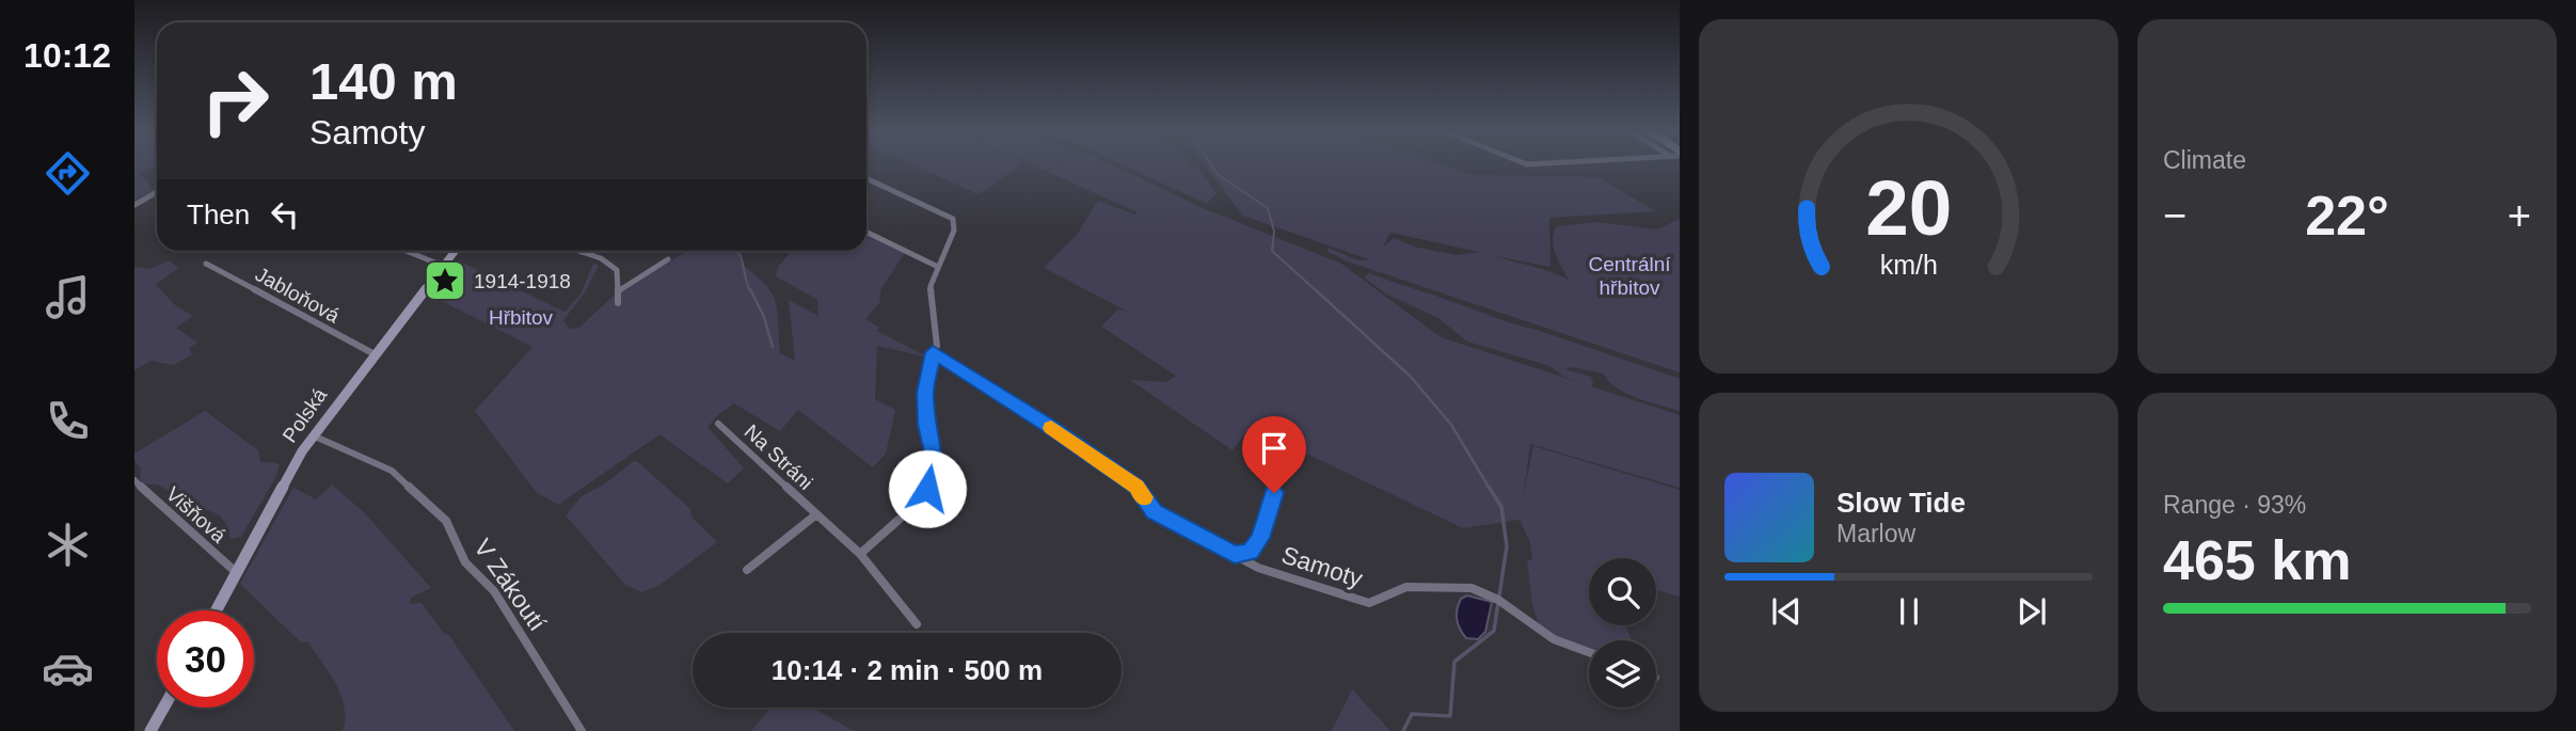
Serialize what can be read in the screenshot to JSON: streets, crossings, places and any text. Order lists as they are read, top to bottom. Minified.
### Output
{"streets":{"street":["Jabloňová","Polská","Na Stráni","Višňová","Samoty","V Zákoutí"]},"crossings":[["Jabloňová","Polská"],["Polská","Višňová"],["Polská","V Zákoutí"]],"parks":["Centrální hřbitov","Hřbitov"],"places":{"place":["1914-1918"]},"page":{"tabs":"10:12","tile":["Climate",["Range · 93%","465 km"]],"turn":["140 m","Samoty"],"then":"Then","heat":["−","22°","+"],"song":["Slow Tide","Marlow"],"limit":"30","trip":"10:14 · 2 min · 500 m","gauge":["20","km/h"]}}
